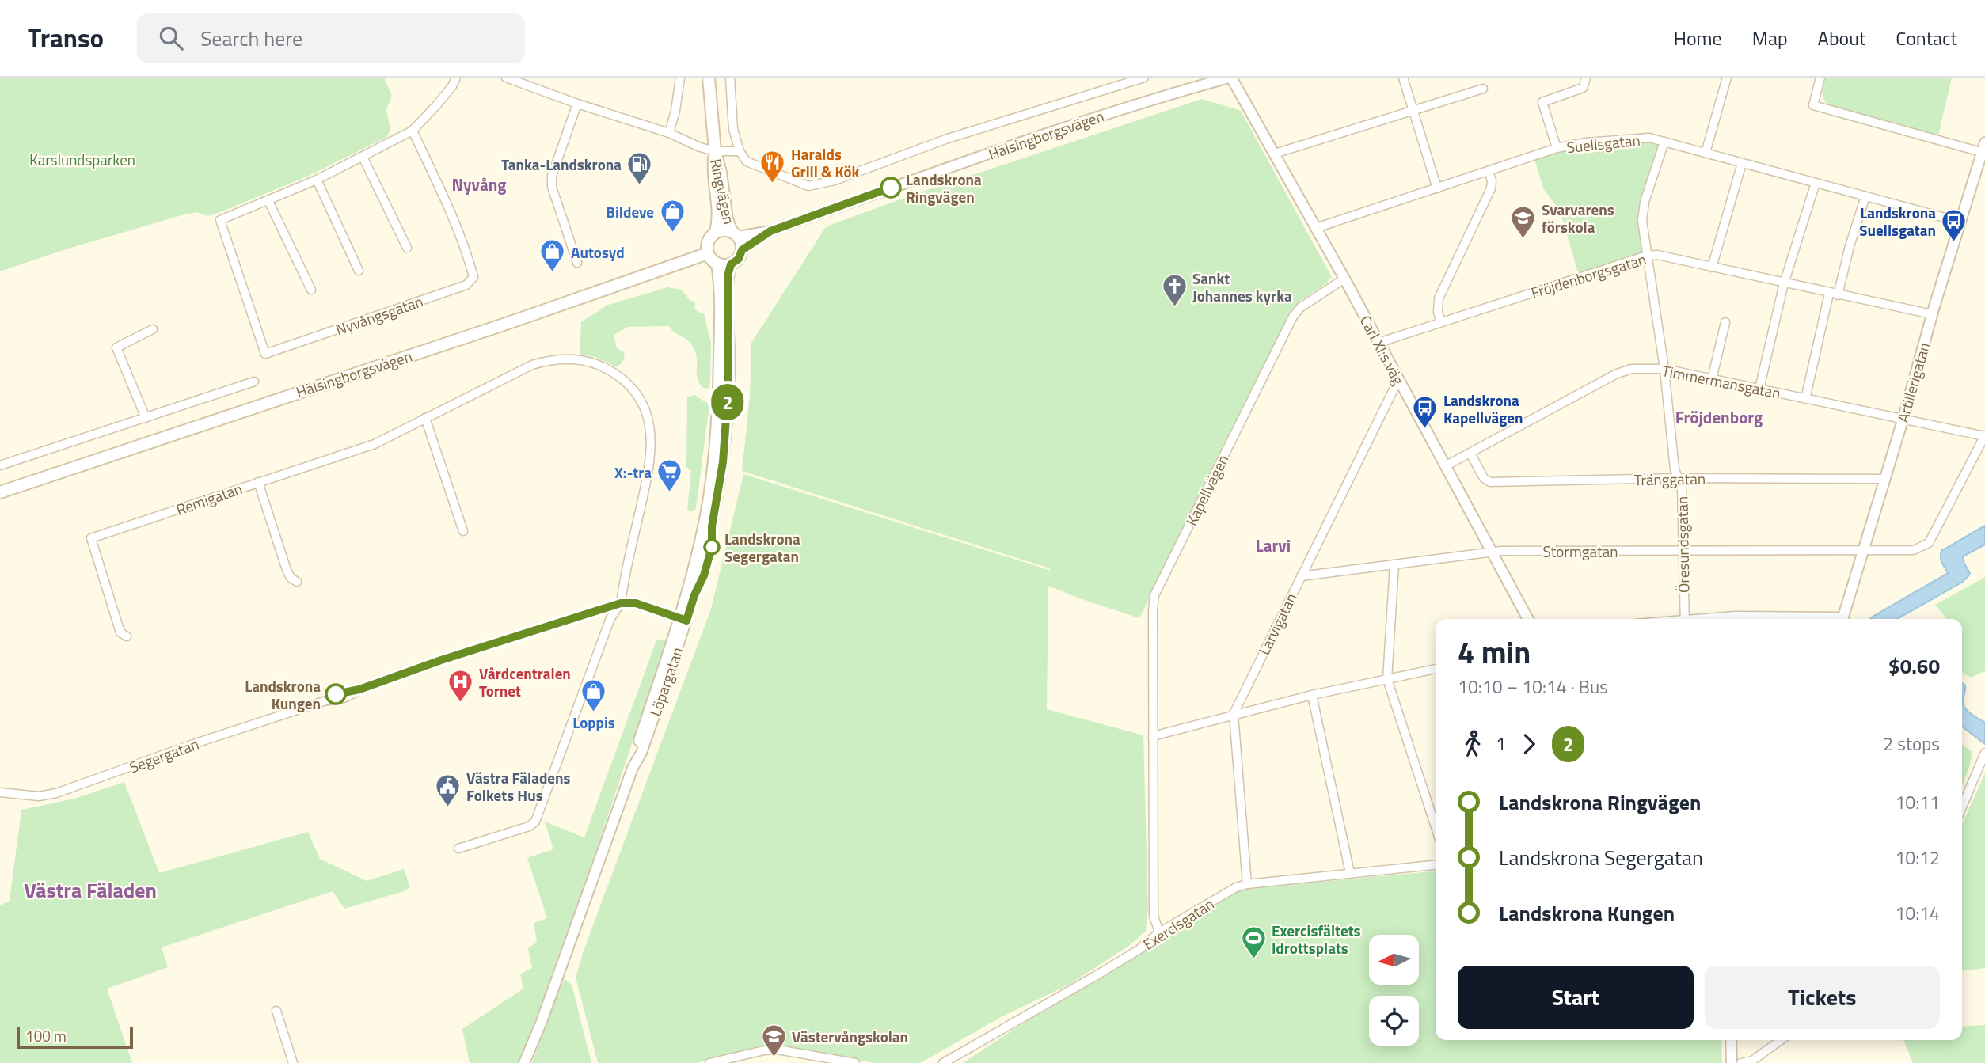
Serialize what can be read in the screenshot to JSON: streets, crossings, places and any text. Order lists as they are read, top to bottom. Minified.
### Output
{"streets":{"main road":["Hälsingborgsvägen","Ringvägen"],"street":["Suellsgatan","Fröjdenborgsgatan","Nyvångsgatan","Carl XI:s väg","Timmermansgatan","Artillerigatan","Tränggatan","Kapellvägen","Remigatan","Öresundsgatan","Stormgatan","Larvigatan","Löpargatan","Segergatan","Exercisgatan"]},"crossings":[["Hälsingborgsvägen","Ringvägen"],["Hälsingborgsvägen","Carl XI:s väg"],["Hälsingborgsvägen","Löpargatan"],["Suellsgatan","Carl XI:s väg"],["Suellsgatan","Artillerigatan"],["Suellsgatan","Öresundsgatan"],["Ringvägen","Löpargatan"],["Fröjdenborgsgatan","Carl XI:s väg"],["Fröjdenborgsgatan","Artillerigatan"],["Fröjdenborgsgatan","Öresundsgatan"],["Carl XI:s väg","Timmermansgatan"],["Carl XI:s väg","Kapellvägen"],["Carl XI:s väg","Stormgatan"],["Carl XI:s väg","Larvigatan"],["Timmermansgatan","Artillerigatan"],["Timmermansgatan","Tränggatan"],["Timmermansgatan","Öresundsgatan"],["Timmermansgatan","Stormgatan"],["Artillerigatan","Tränggatan"],["Artillerigatan","Stormgatan"],["Tränggatan","Öresundsgatan"],["Kapellvägen","Exercisgatan"],["Remigatan","Segergatan"],["Öresundsgatan","Stormgatan"],["Stormgatan","Larvigatan"],["Löpargatan","Segergatan"]],"districts":["Nyvång","Fröjdenborg","Larvi","Västra Fäladen"],"parks":["Karslundsparken"],"places":{"restaurant":["Haralds Grill & Kök"],"fuel station":["Tanka-Landskrona"],"other":["Landskrona Ringvägen","Landskrona Segergatan","Landskrona Kungen"],"shop":["Bildeve","Autosyd","Loppis"],"school or university":["Svarvarens förskola","Västervångskolan"],"bus stop":["Landskrona Suellsgatan","Landskrona Kapellvägen"],"church":["Sankt Johannes kyrka"],"supermarket":["X:-tra"],"hospital":["Vårdcentralen Tornet"],"public building":["Västra Fäladens Folkets Hus"],"sports":["Exercisfältets Idrottsplats"]},"lines":["bus line 2"],"scale_bar":"100 m","north":"left","page":{"header":"Transo","search":"Search here","nav":["Home","Map","About","Contact"],"on_map":"2","heading":["4 min","10:10 – 10:14 · Bus","$0.60"],"legs":["1","2","2 stops"],"list":[{"name":"Landskrona Ringvägen","value":"10:11"},{"name":"Landskrona Segergatan","value":"10:12"},{"name":"Landskrona Kungen","value":"10:14"}],"buttons":["Start","Tickets"],"scale":"100 m"}}
